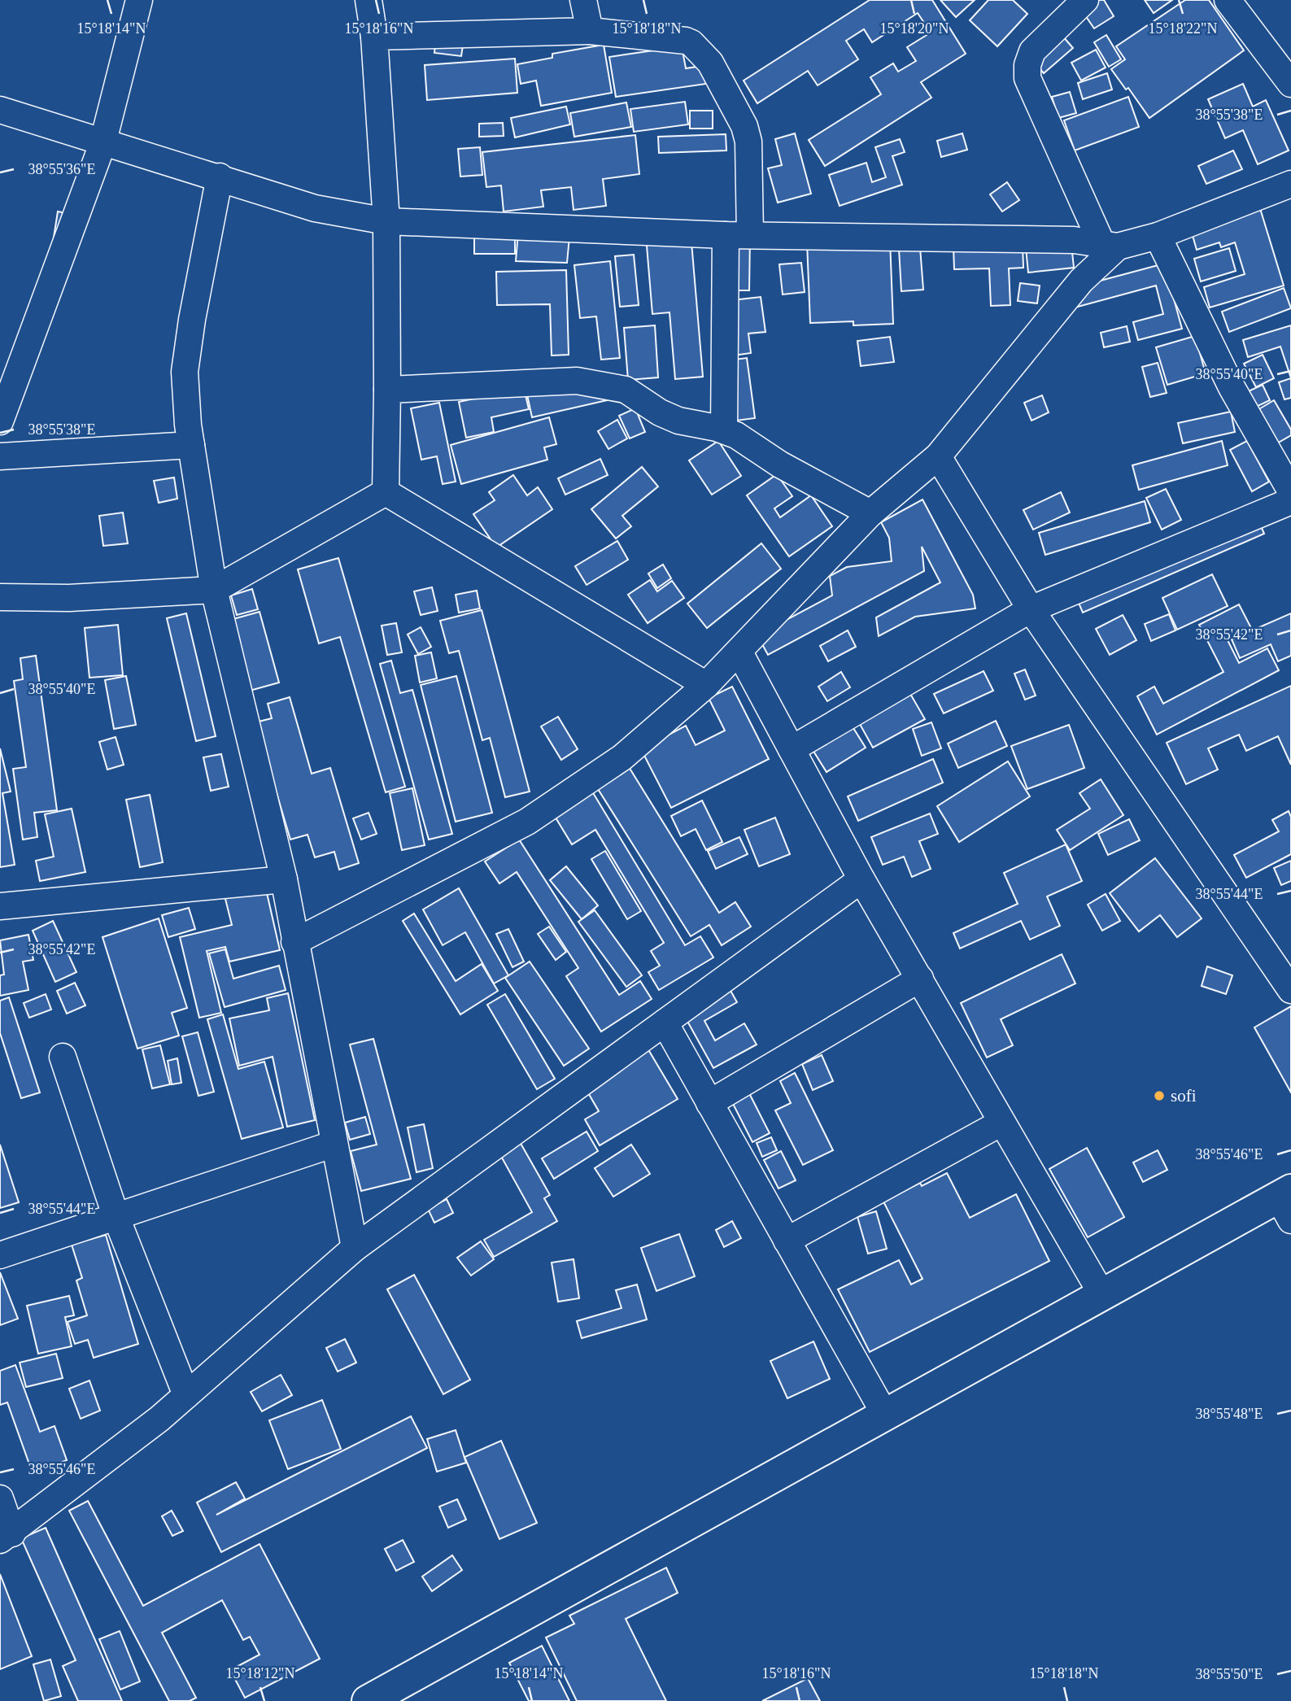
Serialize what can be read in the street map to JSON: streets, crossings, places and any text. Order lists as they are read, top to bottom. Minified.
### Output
{"places":["sofi"],"coordinates":["15°18'14\"N","15°18'16\"N","15°18'18\"N","15°18'20\"N","15°18'22\"N","38°55'38\"E","38°55'36\"E","38°55'40\"E","38°55'42\"E","38°55'44\"E","38°55'46\"E","38°55'48\"E","15°18'12\"N","38°55'50\"E"]}
